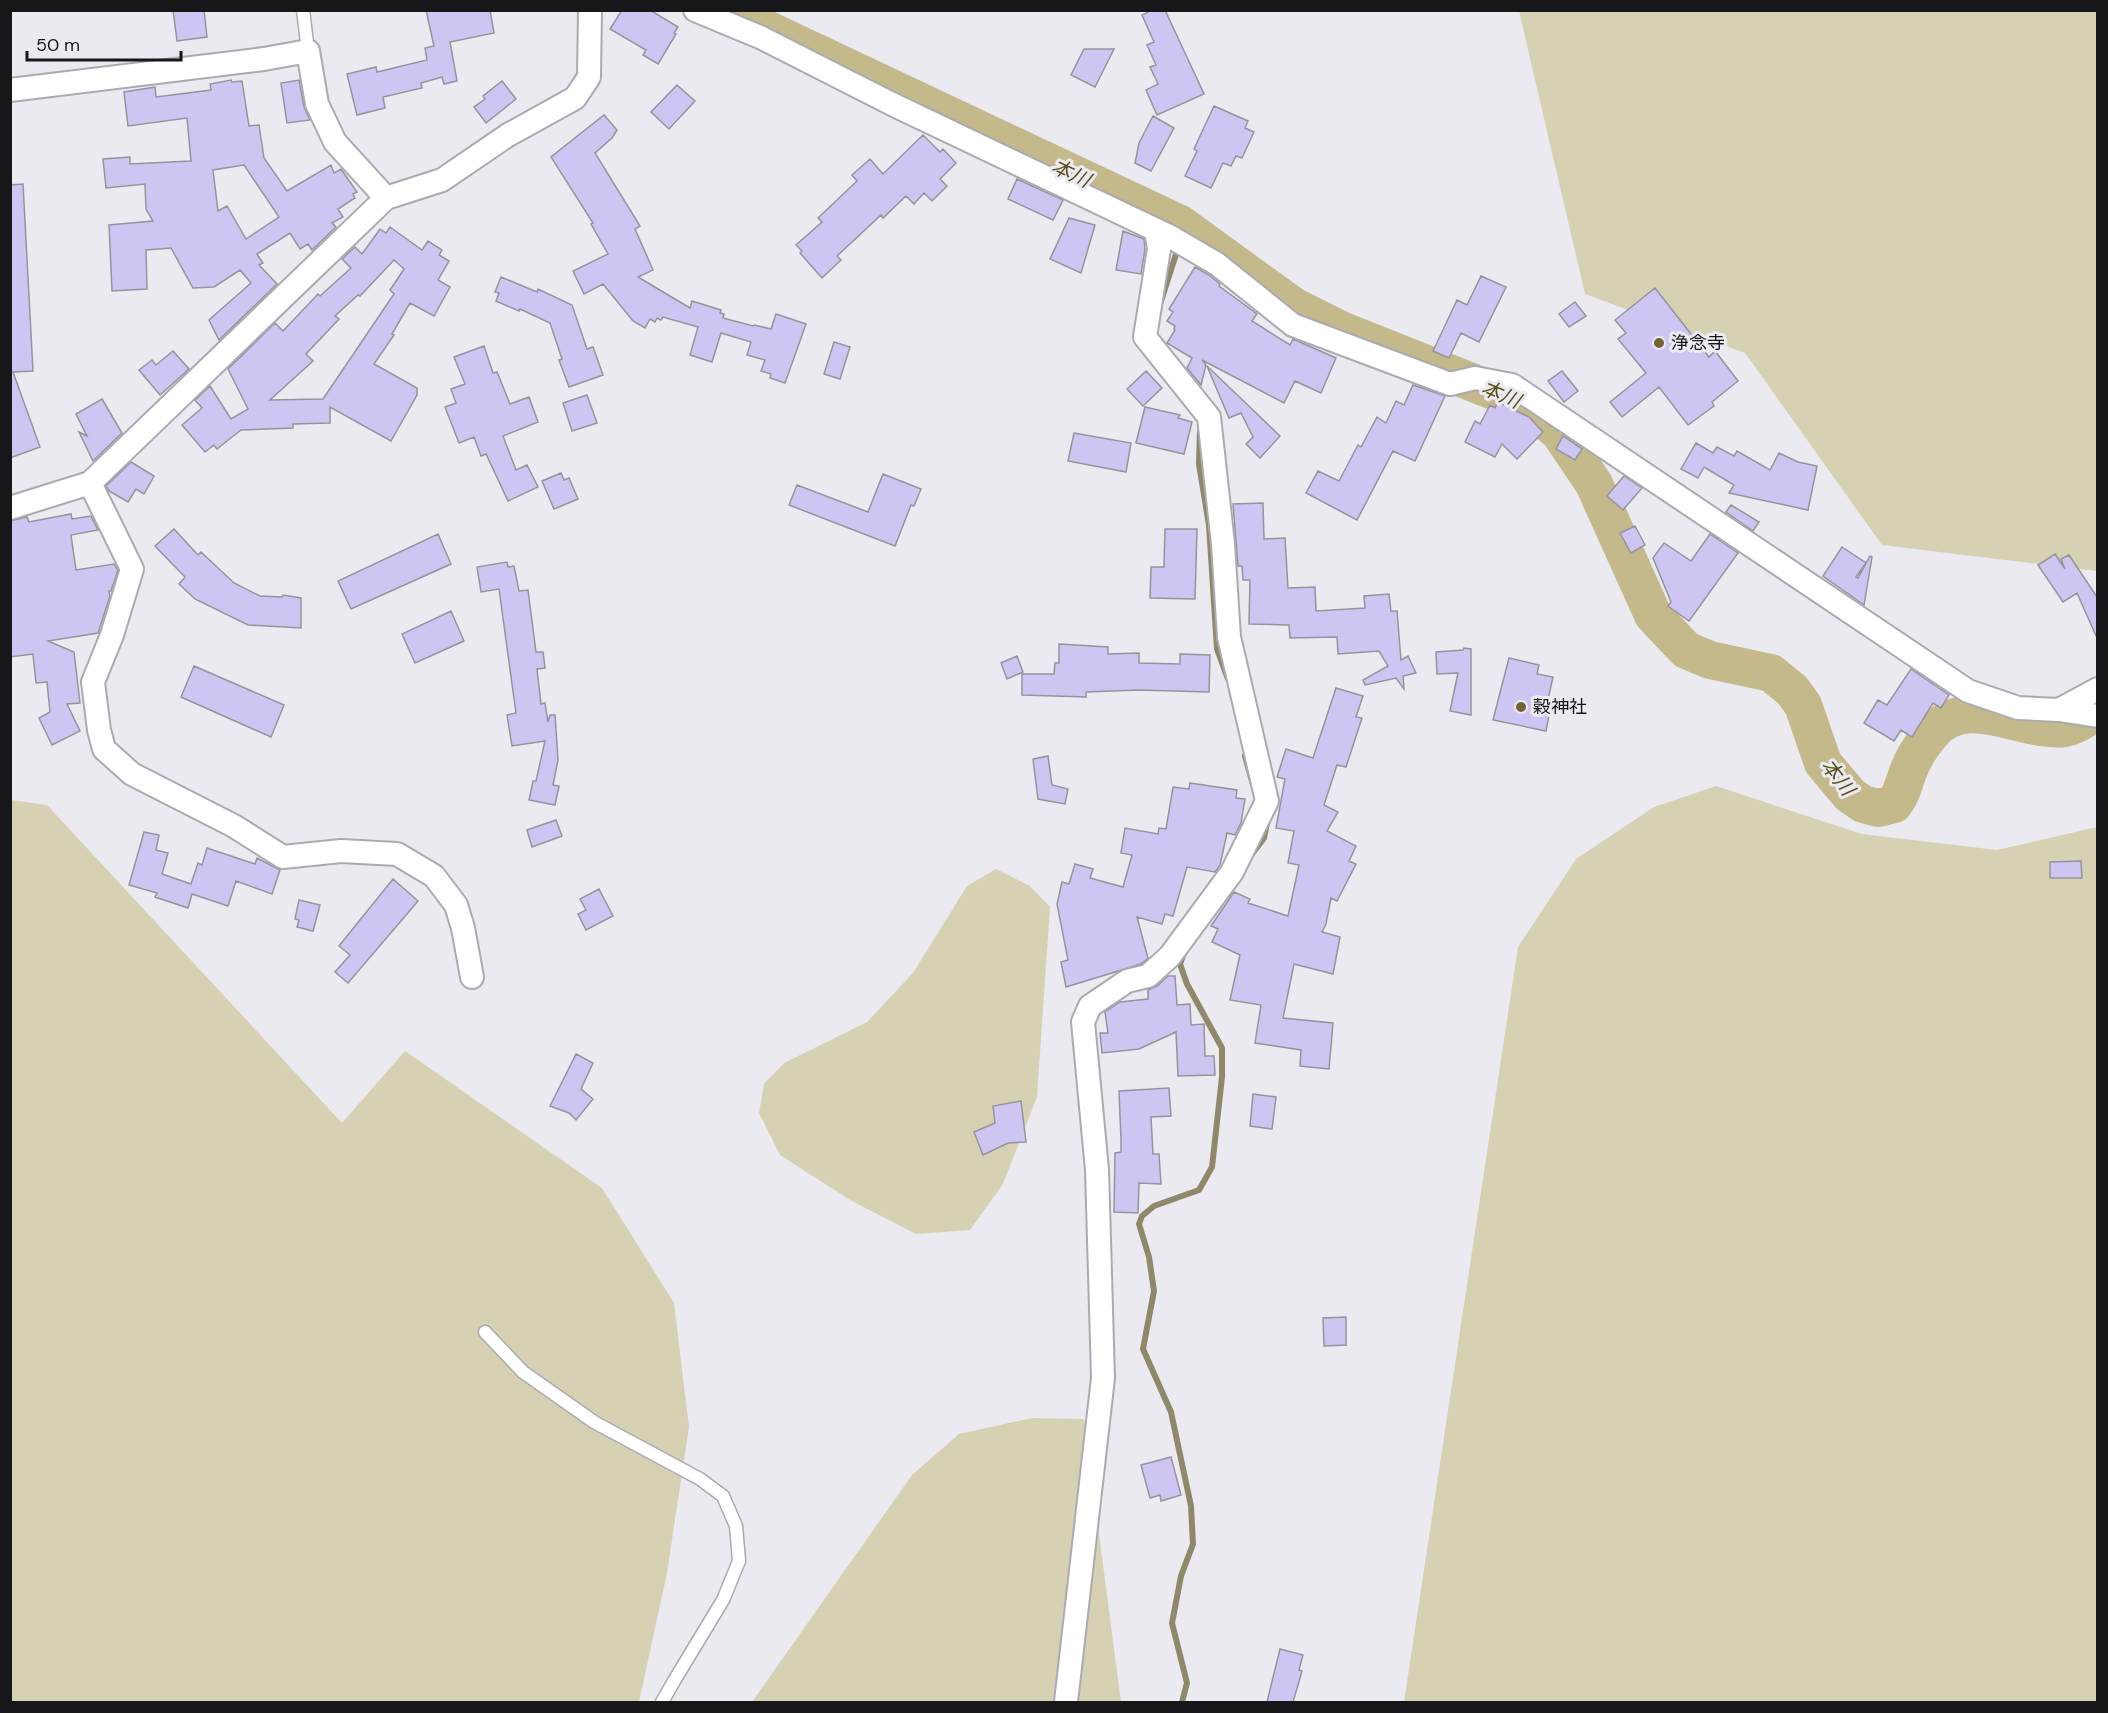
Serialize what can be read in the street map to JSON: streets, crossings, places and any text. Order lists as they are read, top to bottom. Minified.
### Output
{"water":["本川"],"places":["浄念寺","穀神社"],"scale_bar":"50 m"}
